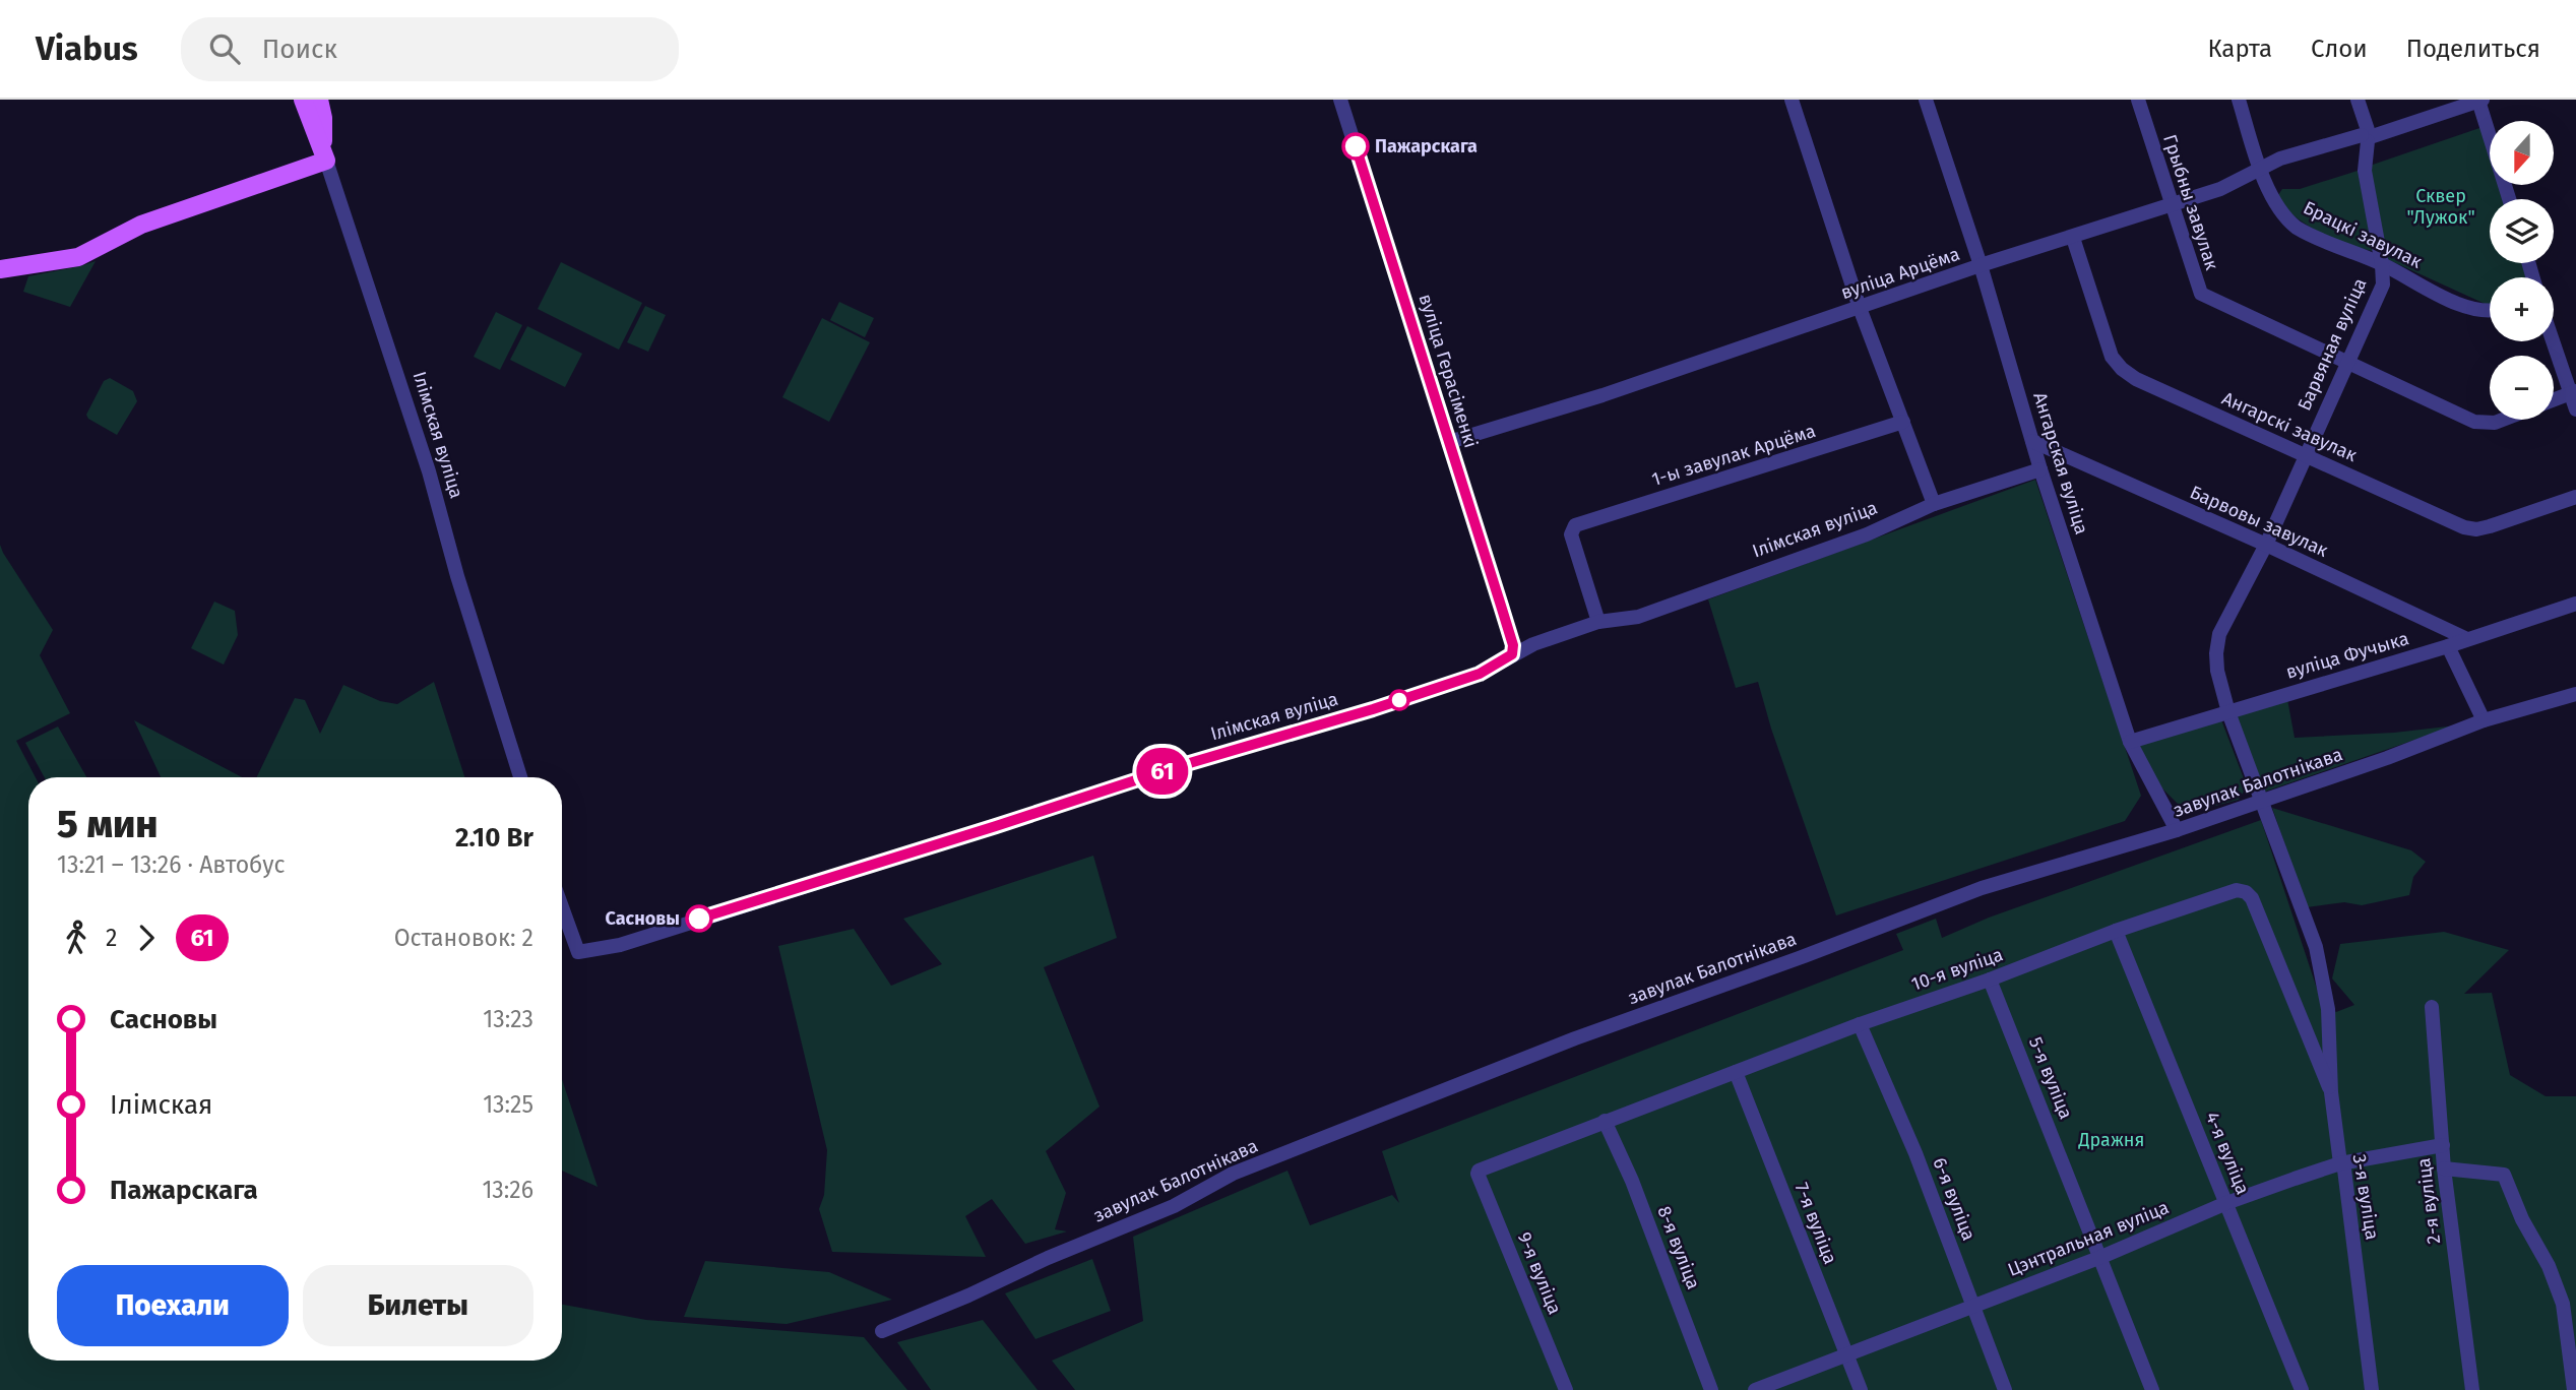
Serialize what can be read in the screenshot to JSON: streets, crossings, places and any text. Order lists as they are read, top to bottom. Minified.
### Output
{"streets":{"main road":["Ілімская вуліца"],"street":["Грыбны завулак","Брацкі завулак","вуліца Арцёма","Барвяная вуліца","вуліца Герасіменкі","Ангарскі завулак","1-ы завулак Арцёма","Ангарская вуліца","Барвовы завулак","вуліца Фучыка","завулак Балотнікава","10-я вуліца","5-я вуліца","4-я вуліца","3-я вуліца","6-я вуліца","2-я вуліца","7-я вуліца","Цэнтральная вуліца","8-я вуліца","9-я вуліца"]},"crossings":[["Грыбны завулак","вуліца Арцёма"],["Грыбны завулак","Барвяная вуліца"],["Брацкі завулак","вуліца Арцёма"],["Брацкі завулак","Барвяная вуліца"],["вуліца Арцёма","Барвяная вуліца"],["вуліца Арцёма","вуліца Герасіменкі"],["вуліца Арцёма","Ангарскі завулак"],["вуліца Арцёма","Ангарская вуліца"],["Барвяная вуліца","Ангарскі завулак"],["Барвяная вуліца","Барвовы завулак"],["Барвяная вуліца","вуліца Фучыка"],["Барвяная вуліца","завулак Балотнікава"],["Барвяная вуліца","3-я вуліца"],["вуліца Герасіменкі","Ілімская вуліца"],["Ілімская вуліца","1-ы завулак Арцёма"],["Ілімская вуліца","Ангарская вуліца"],["Ангарская вуліца","Барвовы завулак"],["Ангарская вуліца","вуліца Фучыка"],["Ангарская вуліца","завулак Балотнікава"],["Барвовы завулак","вуліца Фучыка"],["завулак Балотнікава","3-я вуліца"],["10-я вуліца","5-я вуліца"],["10-я вуліца","4-я вуліца"],["10-я вуліца","3-я вуліца"],["10-я вуліца","6-я вуліца"],["10-я вуліца","7-я вуліца"],["10-я вуліца","8-я вуліца"],["10-я вуліца","9-я вуліца"],["5-я вуліца","Цэнтральная вуліца"],["4-я вуліца","Цэнтральная вуліца"],["3-я вуліца","Цэнтральная вуліца"],["6-я вуліца","Цэнтральная вуліца"],["2-я вуліца","Цэнтральная вуліца"],["7-я вуліца","Цэнтральная вуліца"]],"parks":["Сквер \"Лужок\"","Дражня"],"places":["Пажарскага","Сасновы"],"lines":["bus line 61"],"north":"bottom","page":{"header":"Viabus","search":"Поиск","nav":["Карта","Слои","Поделиться"],"on_map":"61","map_buttons":["+","−"],"heading":["5 мин","13:21 – 13:26 · Автобус","2.10 Br"],"legs":["2","61","Остановок: 2"],"list":[{"name":"Сасновы","value":"13:23"},{"name":"Ілімская","value":"13:25"},{"name":"Пажарскага","value":"13:26"}],"buttons":["Поехали","Билеты"]}}
